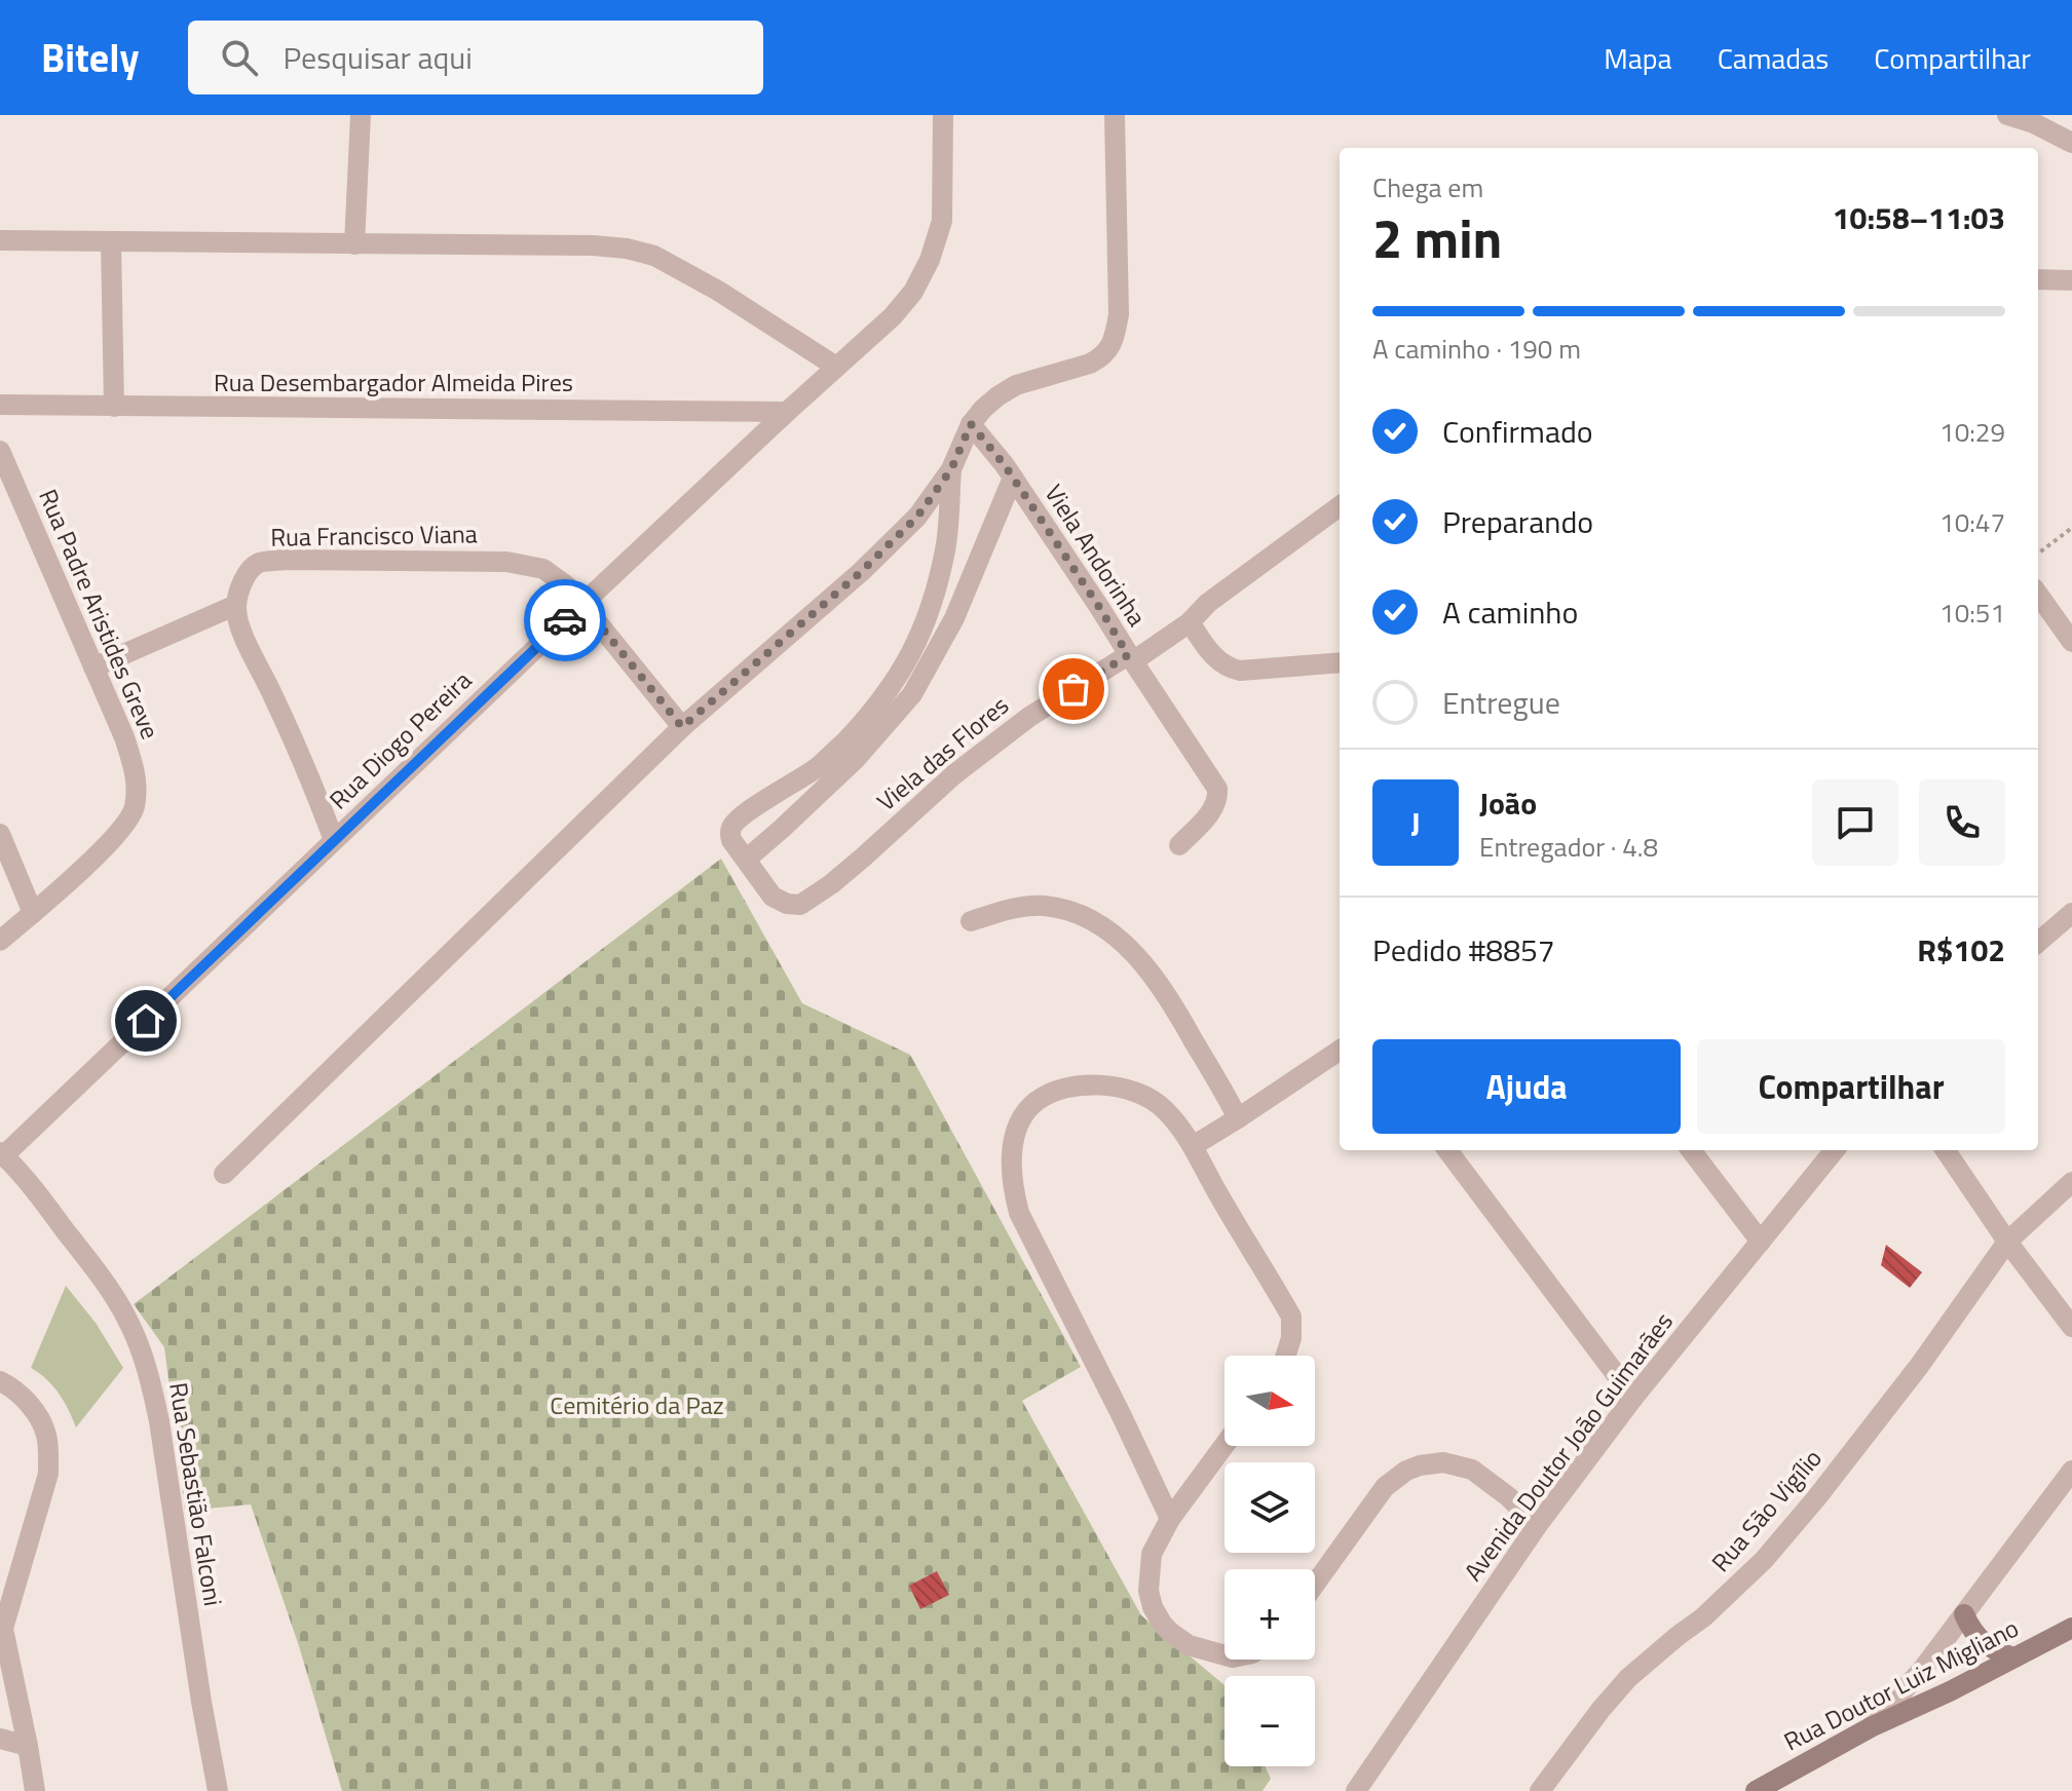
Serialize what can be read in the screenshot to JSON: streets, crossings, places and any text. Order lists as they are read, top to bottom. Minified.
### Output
{"streets":{"main road":["Rua Doutor Luiz Migliano"],"street":["Rua Desembargador Almeida Pires","Rua Francisco Viana","Viela Andorinha","Rua Padre Aristides Greve","Rua Diogo Pereira","Viela das Flores","Avenida Doutor João Guimarães","Rua Sebastião Falconi","Rua São Vigílio"]},"crossings":[["Rua Desembargador Almeida Pires","Rua Diogo Pereira"],["Rua Francisco Viana","Rua Diogo Pereira"],["Viela Andorinha","Viela das Flores"],["Rua Diogo Pereira","Rua Sebastião Falconi"]],"parks":["Cemitério da Paz"],"north":"right","page":{"header":"Bitely","search":"Pesquisar aqui","nav":["Mapa","Camadas","Compartilhar"],"heading":["2 min","Chega em","10:58–11:03"],"panel":["João","Entregador · 4.8","Pedido #8857","R$102"],"bar":"A caminho · 190 m","list":[["Confirmado","10:29"],["Preparando","10:47"],["A caminho","10:51"],"Entregue"],"round":"J","buttons":["Ajuda","Compartilhar"],"map_buttons":["+","−"]}}
